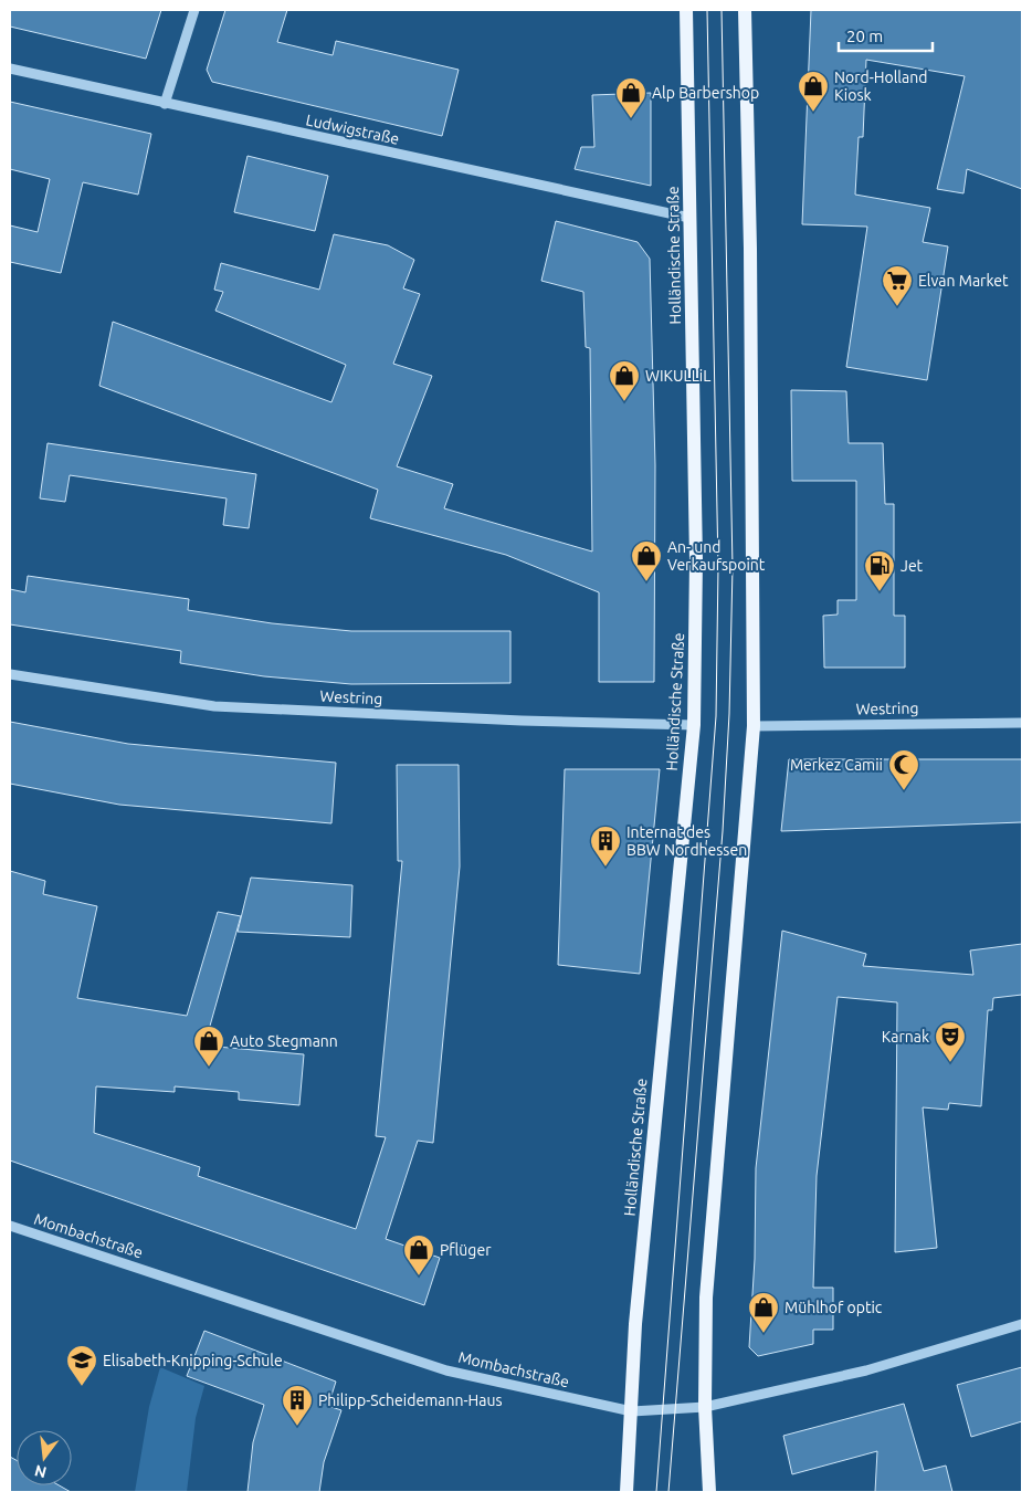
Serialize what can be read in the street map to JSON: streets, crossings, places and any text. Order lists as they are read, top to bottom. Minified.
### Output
{"streets":{"main road":["Holländische Straße"],"street":["Ludwigstraße","Westring","Mombachstraße"]},"crossings":[["Ludwigstraße","Holländische Straße"],["Holländische Straße","Westring"],["Holländische Straße","Mombachstraße"]],"places":{"shop":["Nord-Holland Kiosk","Alp Barbershop","WIKULLiL","An- und Verkaufspoint","Auto Stegmann","Pflüger","Mühlhof optic"],"supermarket":["Elvan Market"],"fuel station":["Jet"],"mosque":["Merkez Camii"],"building":["Internat des BBW Nordhessen","Philipp-Scheidemann-Haus"],"theatre":["Karnak"],"school or university":["Elisabeth-Knipping-Schule"]},"scale_bar":"20 m","north":"bottom"}
